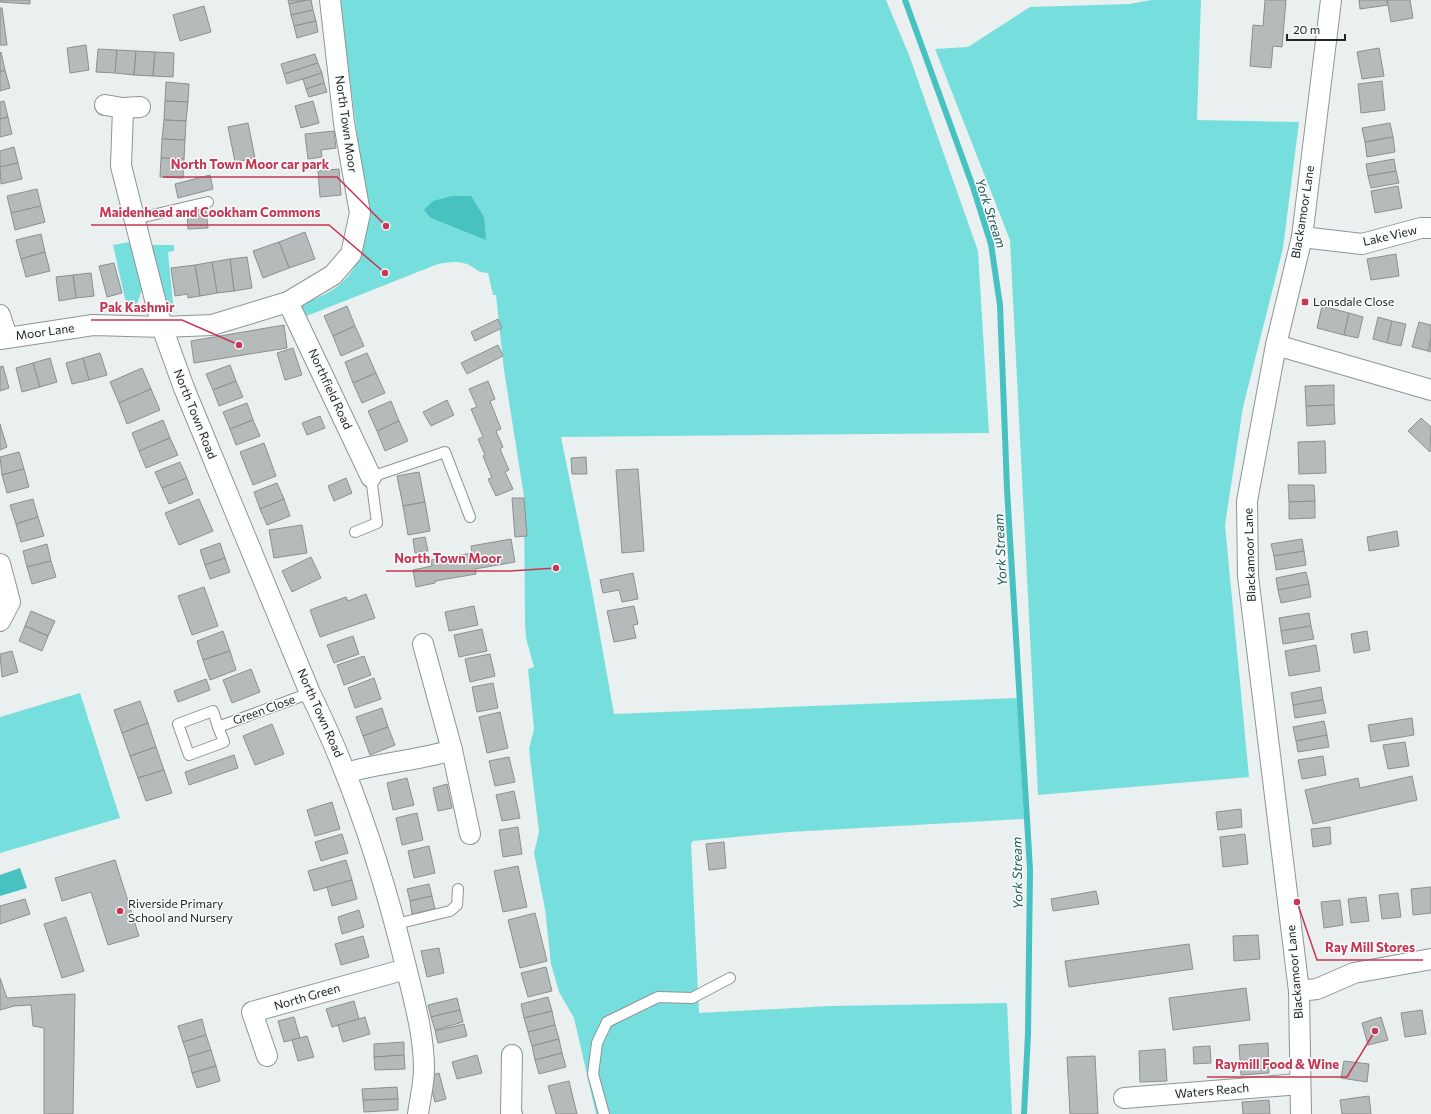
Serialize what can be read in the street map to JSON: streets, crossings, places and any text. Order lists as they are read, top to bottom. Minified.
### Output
{"streets":{"street":["North Town Moor","Blackamoor Lane","Lake View","Moor Lane","Northfield Road","North Town Road","North Green","Waters Reach"],"lane":["Green Close"]},"crossings":[["North Town Moor","Moor Lane"],["North Town Moor","Northfield Road"],["North Town Moor","North Town Road"],["Blackamoor Lane","Lake View"],["Blackamoor Lane","Waters Reach"],["Moor Lane","North Town Road"],["North Town Road","Green Close"],["North Town Road","North Green"]],"water":["York Stream"],"places":{"other":["North Town Moor car park","Maidenhead and Cookham Commons","Pak Kashmir","North Town Moor","Ray Mill Stores","Riverside Primary School and Nursery","Raymill Food & Wine"],"transit":["Lonsdale Close"]},"scale_bar":"20 m"}
